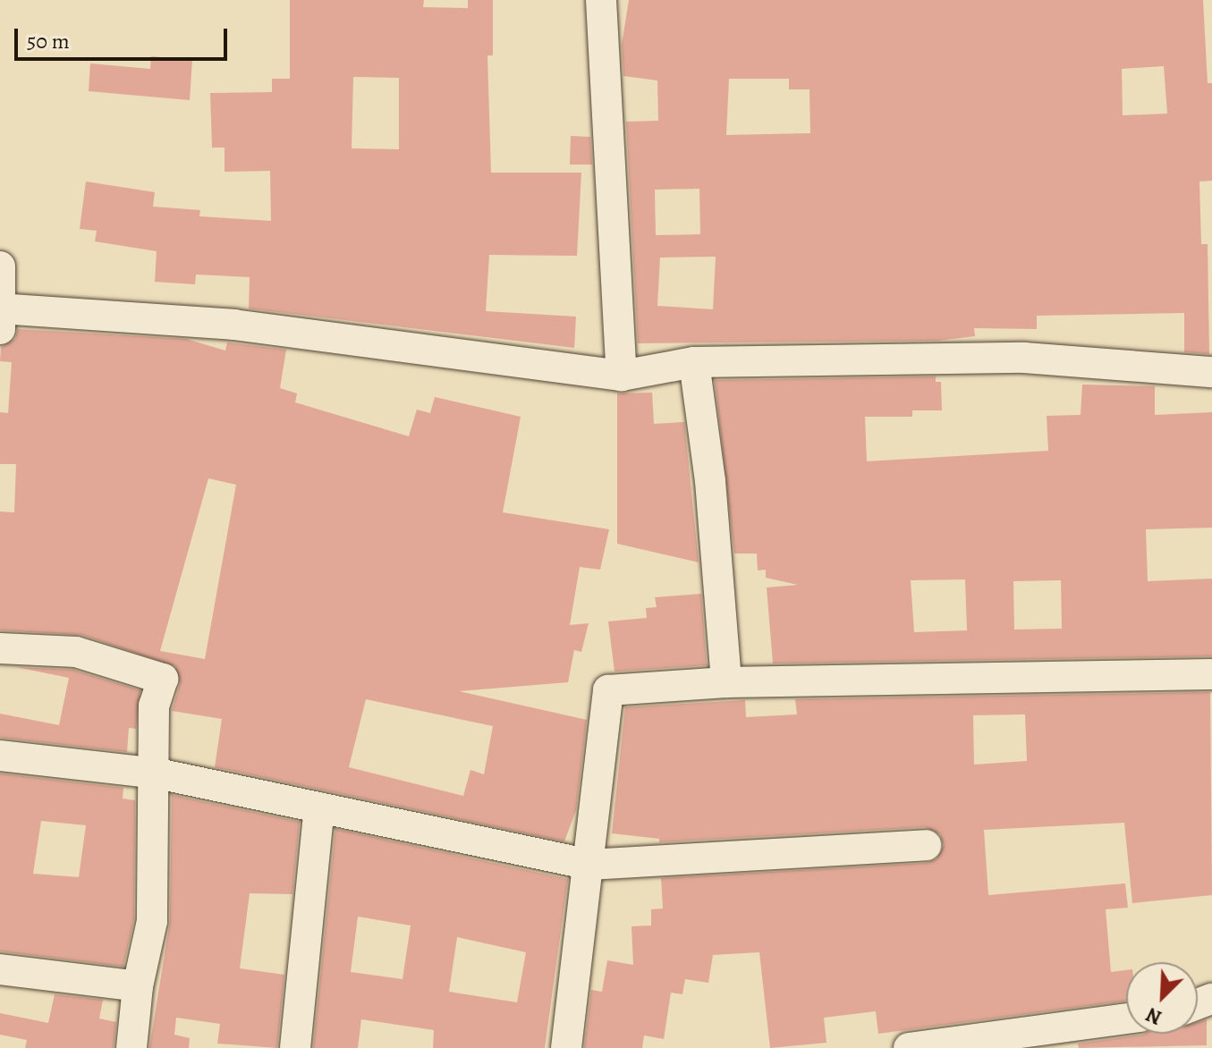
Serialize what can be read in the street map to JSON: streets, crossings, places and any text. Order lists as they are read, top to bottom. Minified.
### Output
{"scale_bar":"50 m","north":"bottom left"}
